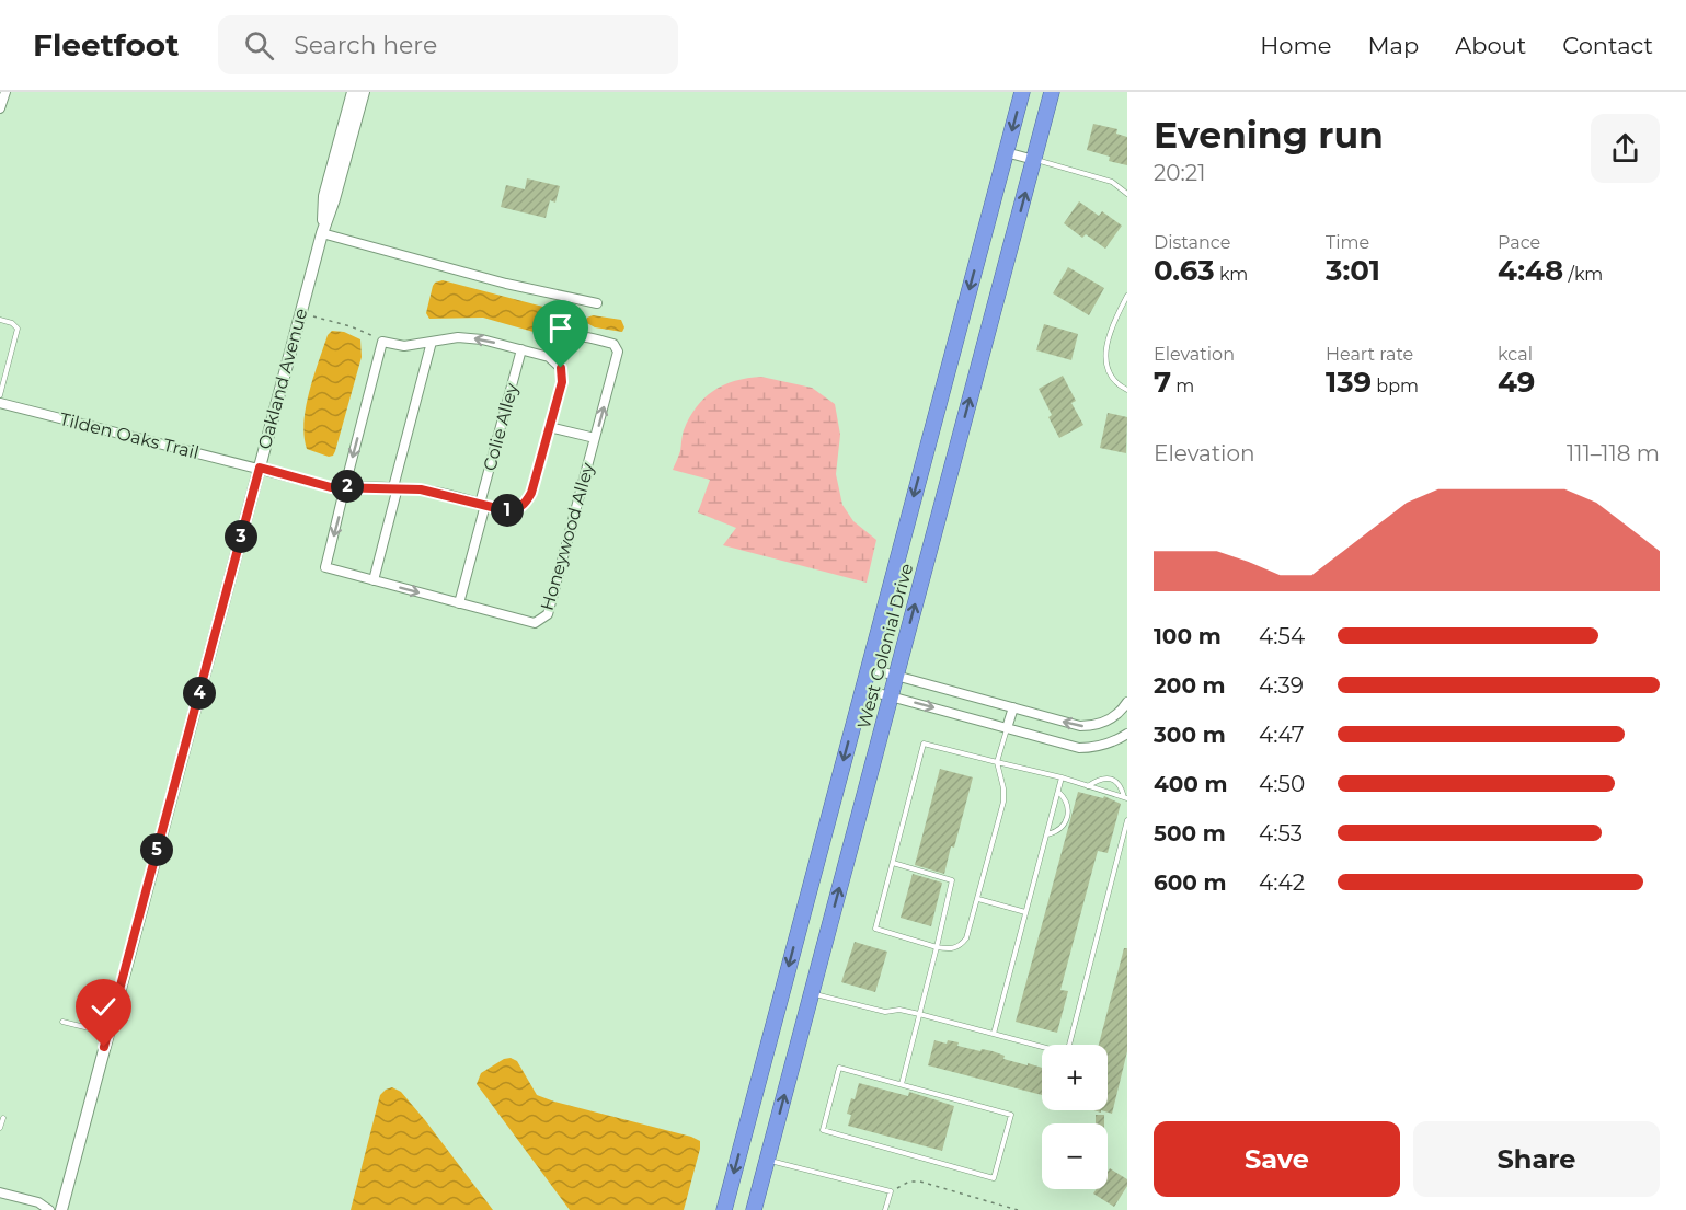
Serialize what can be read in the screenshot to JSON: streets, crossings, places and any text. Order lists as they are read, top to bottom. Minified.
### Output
{"streets":{"highway":["West Colonial Drive"],"street":["Oakland Avenue","Colie Alley","Tilden Oaks Trail","Honeywood Alley"]},"crossings":[["Oakland Avenue","Tilden Oaks Trail"],["Colie Alley","Tilden Oaks Trail"],["Colie Alley","Honeywood Alley"],["Tilden Oaks Trail","Honeywood Alley"]],"page":{"header":"Fleetfoot","search":"Search here","nav":["Home","Map","About","Contact"],"heading":["Evening run","20:21"],"stats":[["Distance","0.63 km"],["Time","3:01"],["Pace","4:48 /km"],["Elevation","7 m"],["Heart rate","139 bpm"],["kcal","49"]],"chart":["Elevation","111–118 m"],"pins":["2","1","3","4","5"],"list":[{"name":"100 m","note":"4:54"},{"name":"200 m","note":"4:39"},{"name":"300 m","note":"4:47"},{"name":"400 m","note":"4:50"},{"name":"500 m","note":"4:53"},{"name":"600 m","note":"4:42"}],"map_buttons":["+","−"],"buttons":["Save","Share"]}}
